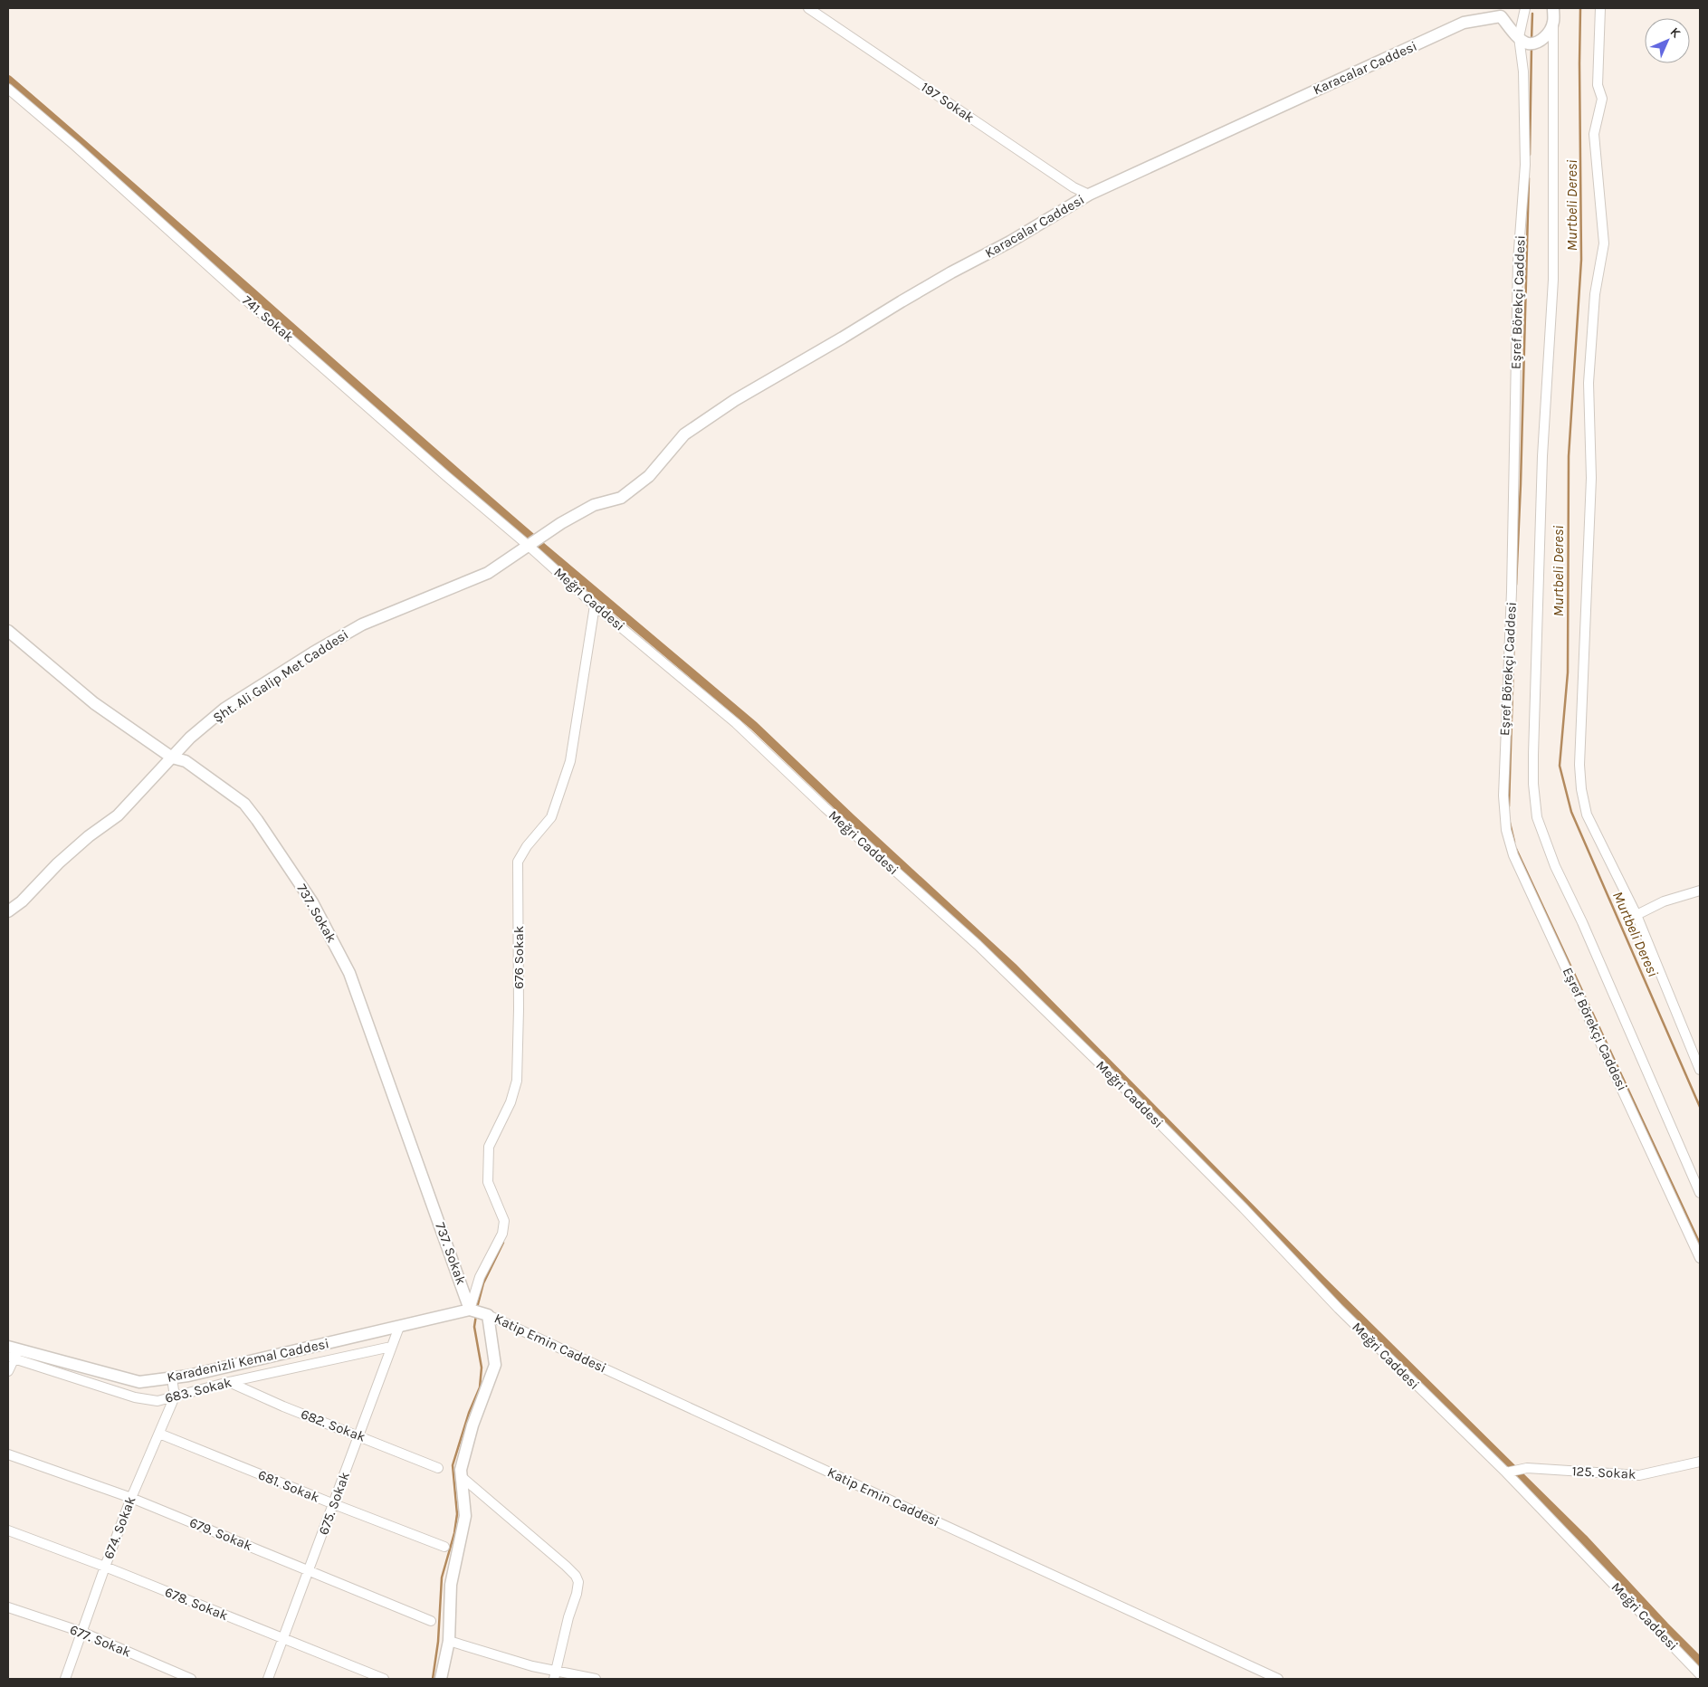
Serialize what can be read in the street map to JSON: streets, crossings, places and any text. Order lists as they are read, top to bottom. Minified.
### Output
{"streets":{"street":["Karacalar Caddesi","197 Sokak","Eşref Börekçi Caddesi","741. Sokak","Meğri Caddesi","Şht. Ali Galip Met Caddesi","737. Sokak","676 Sokak","Katip Emin Caddesi","Karadenizli Kemal Caddesi","683. Sokak","682. Sokak","125. Sokak","681. Sokak","675. Sokak","674. Sokak","679. Sokak","678. Sokak","677. Sokak"]},"crossings":[["Karacalar Caddesi","197 Sokak"],["Karacalar Caddesi","Eşref Börekçi Caddesi"],["Karacalar Caddesi","741. Sokak"],["Karacalar Caddesi","Meğri Caddesi"],["Karacalar Caddesi","Şht. Ali Galip Met Caddesi"],["741. Sokak","Meğri Caddesi"],["741. Sokak","Şht. Ali Galip Met Caddesi"],["Meğri Caddesi","Şht. Ali Galip Met Caddesi"],["Meğri Caddesi","676 Sokak"],["Meğri Caddesi","125. Sokak"],["Şht. Ali Galip Met Caddesi","737. Sokak"],["737. Sokak","676 Sokak"],["737. Sokak","Katip Emin Caddesi"],["737. Sokak","Karadenizli Kemal Caddesi"],["676 Sokak","Katip Emin Caddesi"],["676 Sokak","Karadenizli Kemal Caddesi"],["Katip Emin Caddesi","Karadenizli Kemal Caddesi"],["Karadenizli Kemal Caddesi","683. Sokak"],["Karadenizli Kemal Caddesi","675. Sokak"],["683. Sokak","682. Sokak"],["683. Sokak","675. Sokak"],["683. Sokak","674. Sokak"],["682. Sokak","675. Sokak"],["681. Sokak","675. Sokak"],["681. Sokak","674. Sokak"],["675. Sokak","679. Sokak"],["675. Sokak","678. Sokak"],["674. Sokak","679. Sokak"],["674. Sokak","678. Sokak"],["674. Sokak","677. Sokak"]],"water":["Murtbeli Deresi"],"north":"top right"}
